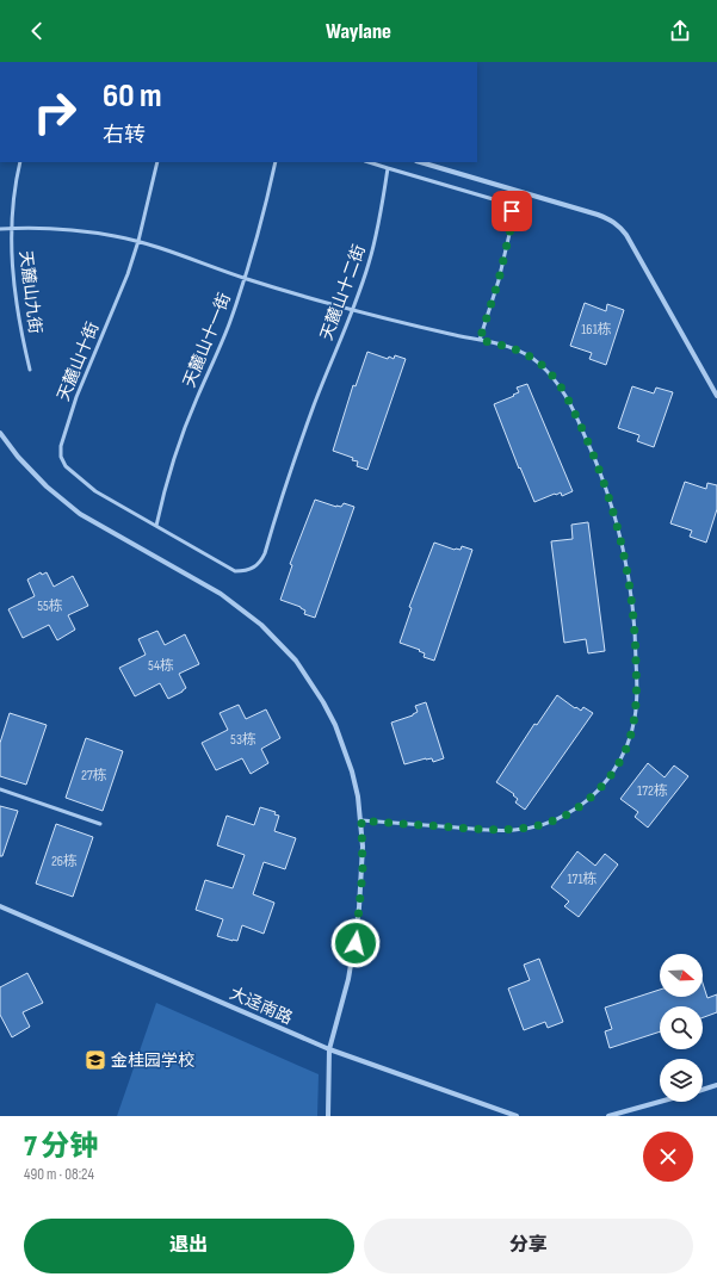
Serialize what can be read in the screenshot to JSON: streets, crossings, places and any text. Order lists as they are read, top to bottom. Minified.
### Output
{"streets":{"street":["大迳南路"],"lane":["天麓山九街","天麓山十二街","天麓山十一街","天麓山十街"]},"crossings":[["天麓山十二街","天麓山十一街"],["天麓山十二街","天麓山十街"],["天麓山十一街","天麓山十街"]],"places":{"school or university":["金桂园学校"]},"house_numbers":["161栋","55栋","54栋","53栋","27栋","172栋","26栋","171栋"],"north":"right","page":{"header":"Waylane","turn":["60 m","右转"],"heading":["7 分钟","490 m · 08:24"],"buttons":["退出","分享"]}}
